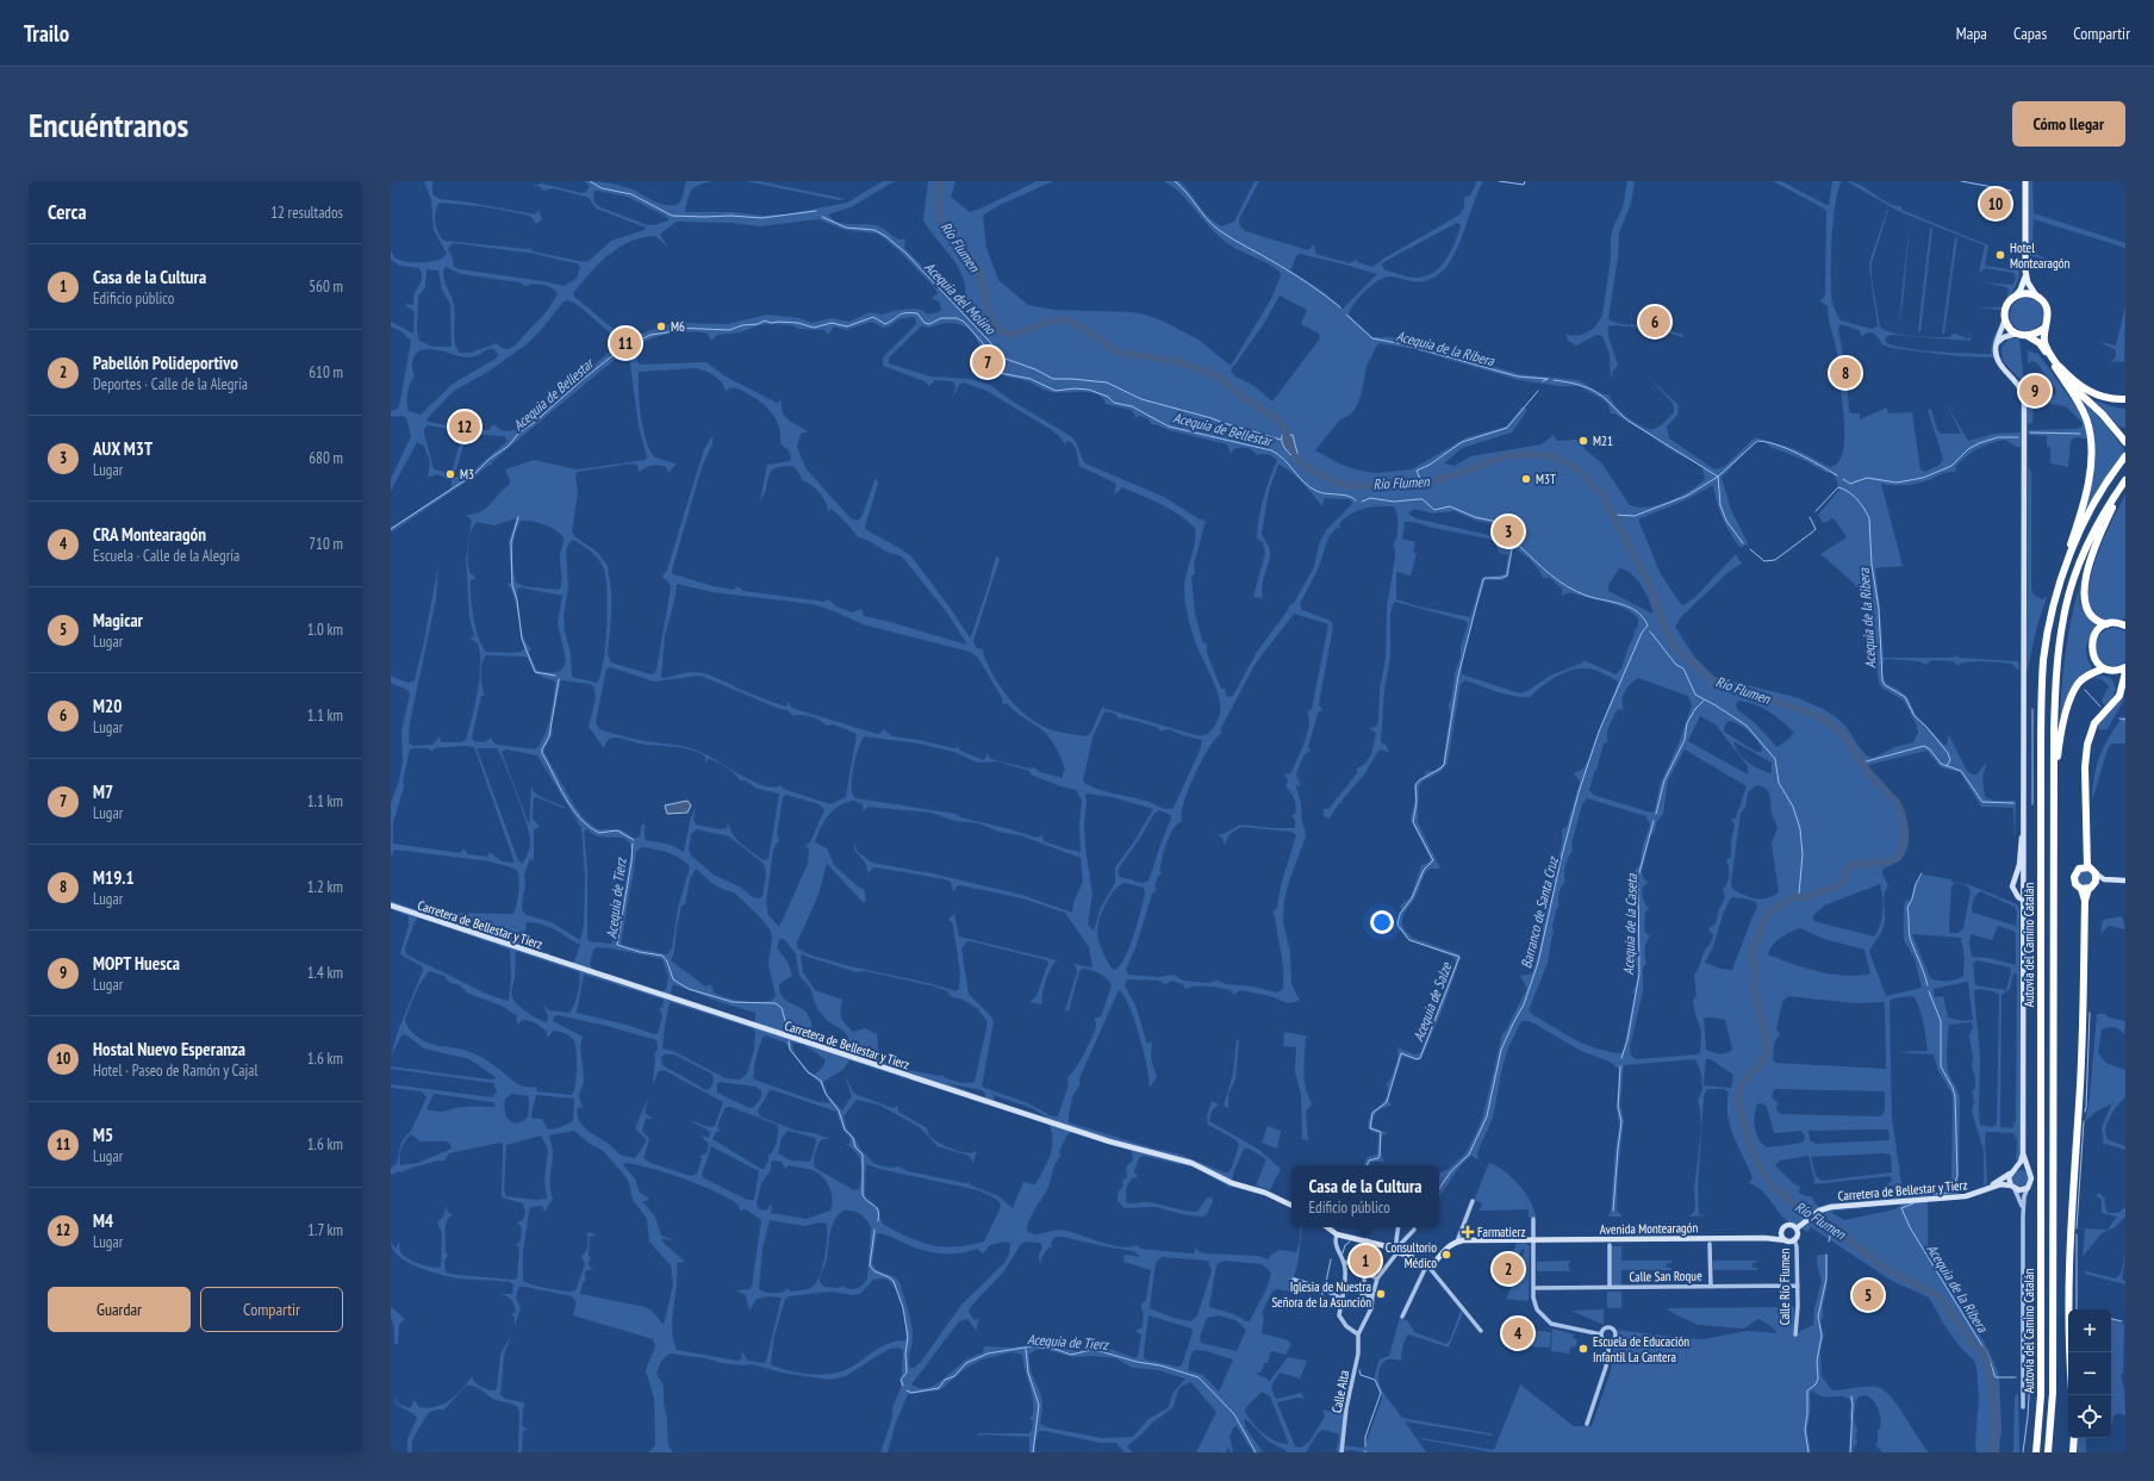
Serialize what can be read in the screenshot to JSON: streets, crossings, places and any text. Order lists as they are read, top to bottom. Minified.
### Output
{"streets":{"highway":["Autovía del Camino Catalán"],"street":["Carretera de Bellestar y Tierz","Avenida Montearagón","Calle San Roque","Calle Río Flumen","Calle Alta"]},"crossings":[["Carretera de Bellestar y Tierz","Avenida Montearagón"],["Carretera de Bellestar y Tierz","Calle Río Flumen"],["Avenida Montearagón","Calle Río Flumen"],["Calle San Roque","Calle Río Flumen"]],"water":["Río Flumen","Acequia del Molino","Acequia de la Ribera","Acequia de Bellestar","Acequia de Tierz","Barranco de Santa Cruz","Acequia de la Caseta","Acequia de Salze"],"places":{"other":["Hotel Montearagón","M6","M21","M3","M3T","Consultorio Médico","Iglesia de Nuestra Señora de la Asunción","Escuela de Educación Infantil La Cantera"],"health":["Farmatierz"]},"page":{"header":"Trailo","nav":["Mapa","Capas","Compartir"],"buttons":["Cómo llegar",["Guardar","Compartir"]],"title":"Encuéntranos","heading":["Cerca","12 resultados"],"pins":["10","6","11","7","8","9","12","3","1","2","5","4"],"list":[{"mark":"1","name":"Casa de la Cultura","note":"Edificio público","value":"560 m"},{"mark":"2","name":"Pabellón Polideportivo","note":"Deportes · Calle de la Alegría","value":"610 m"},{"mark":"3","name":"AUX M3T","note":"Lugar","value":"680 m"},{"mark":"4","name":"CRA Montearagón","note":"Escuela · Calle de la Alegría","value":"710 m"},{"mark":"5","name":"Magicar","note":"Lugar","value":"1.0 km"},{"mark":"6","name":"M20","note":"Lugar","value":"1.1 km"},{"mark":"7","name":"M7","note":"Lugar","value":"1.1 km"},{"mark":"8","name":"M19.1","note":"Lugar","value":"1.2 km"},{"mark":"9","name":"MOPT Huesca","note":"Lugar","value":"1.4 km"},{"mark":"10","name":"Hostal Nuevo Esperanza","note":"Hotel · Paseo de Ramón y Cajal","value":"1.6 km"},{"mark":"11","name":"M5","note":"Lugar","value":"1.6 km"},{"mark":"12","name":"M4","note":"Lugar","value":"1.7 km"}],"popup":["Casa de la Cultura","Edificio público"],"map_buttons":["+","−"]}}
